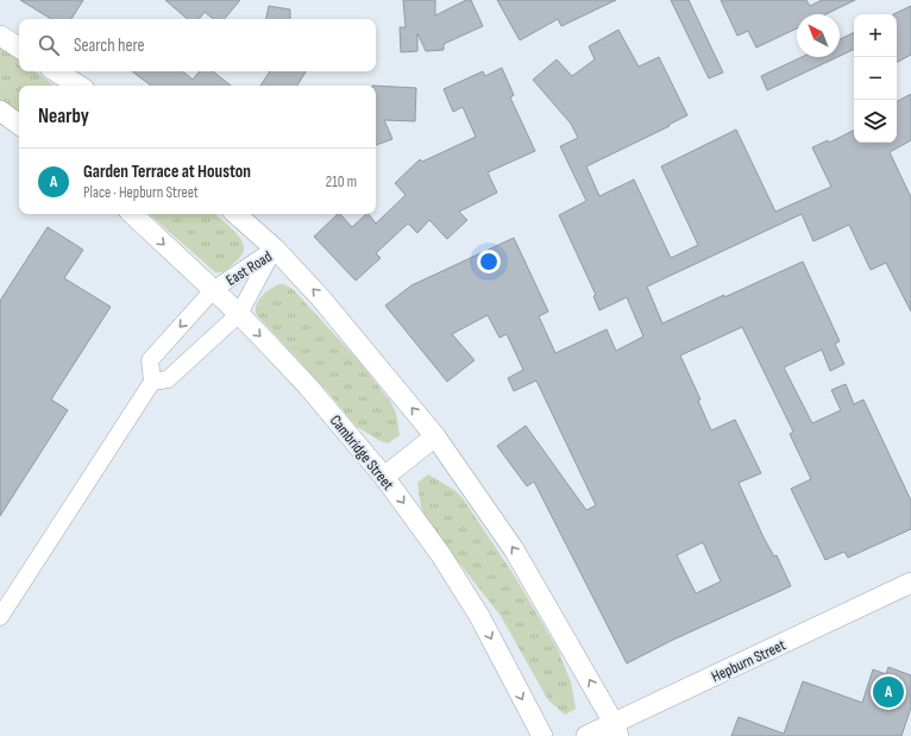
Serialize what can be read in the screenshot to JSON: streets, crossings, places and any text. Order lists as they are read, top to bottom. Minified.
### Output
{"streets":{"street":["East Road","Cambridge Street","Hepburn Street"]},"crossings":[["East Road","Cambridge Street"]],"north":"top left","page":{"map_buttons":["+","−"],"search":"Search here","heading":"Nearby","list":[{"mark":"A","name":"Garden Terrace at Houston","note":"Place · Hepburn Street","value":"210 m"}],"pins":"A"}}
